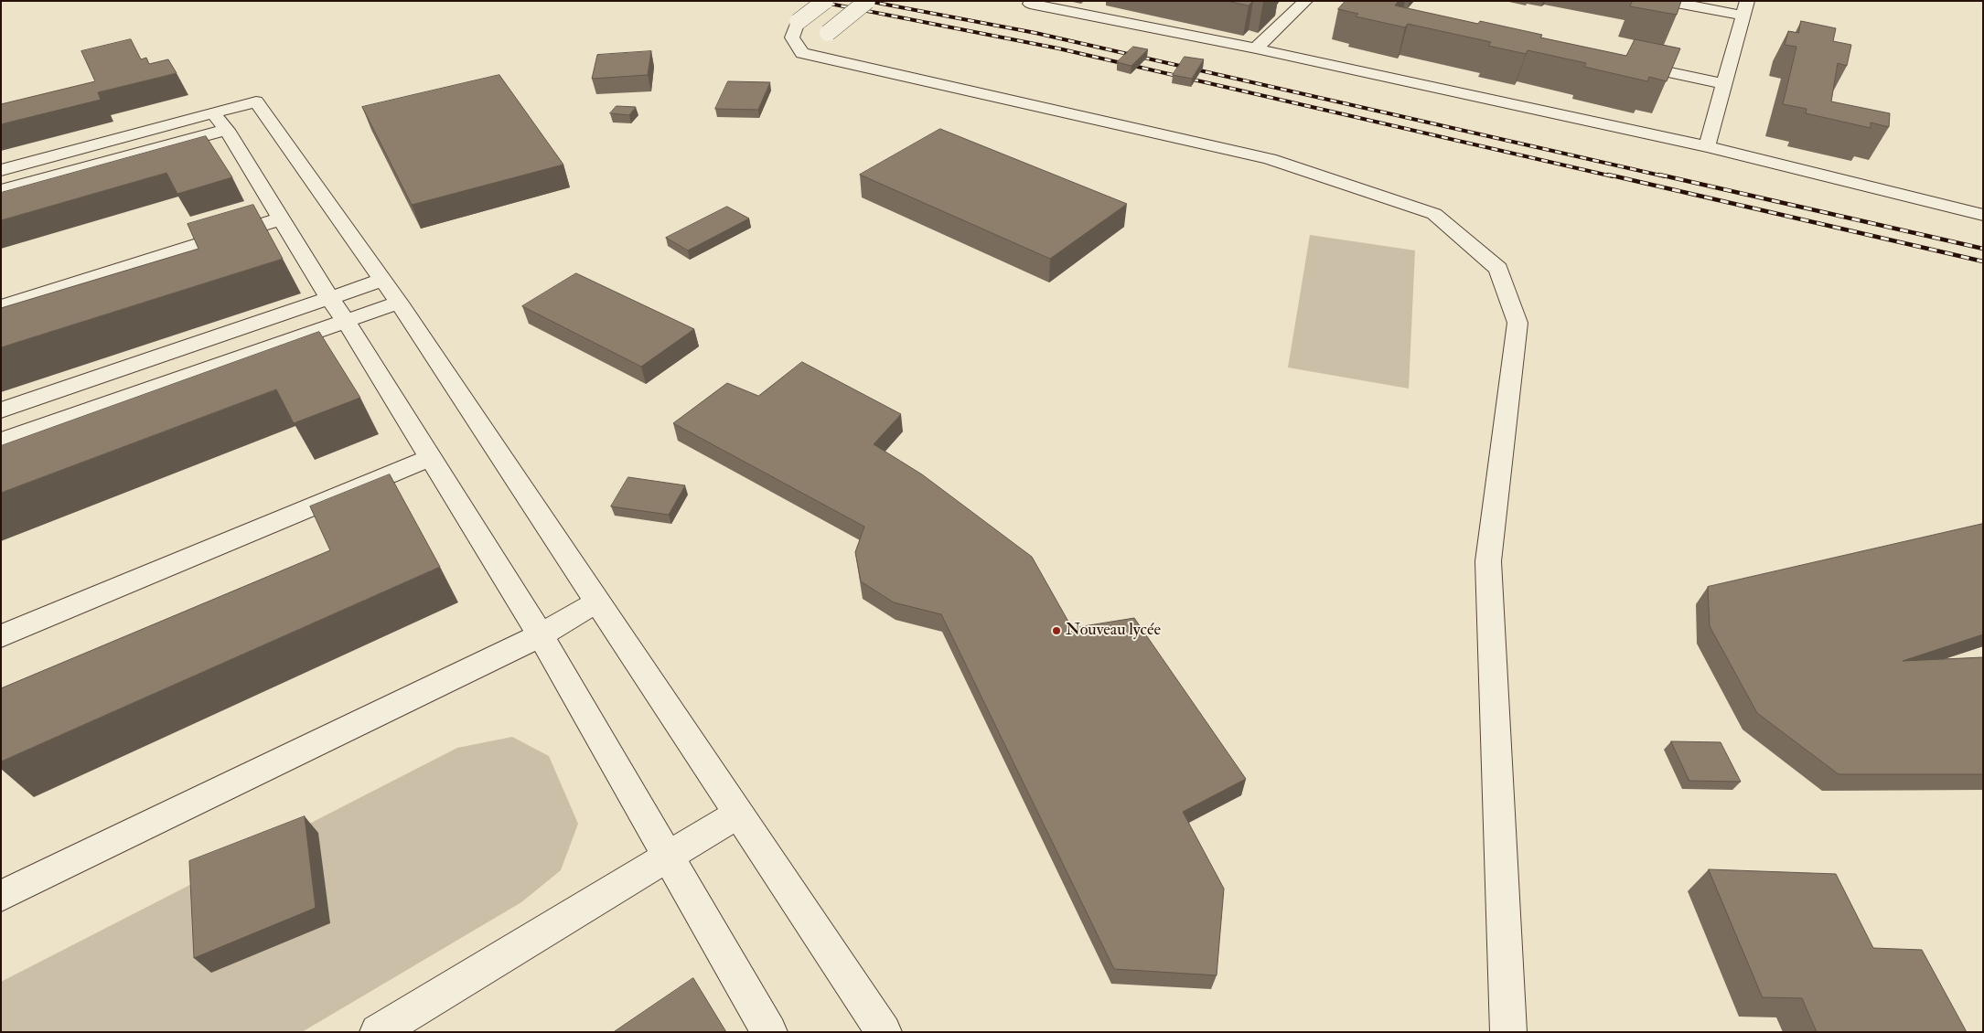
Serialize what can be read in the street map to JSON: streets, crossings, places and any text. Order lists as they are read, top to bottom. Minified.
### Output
{"places":["Nouveau lycée"]}
